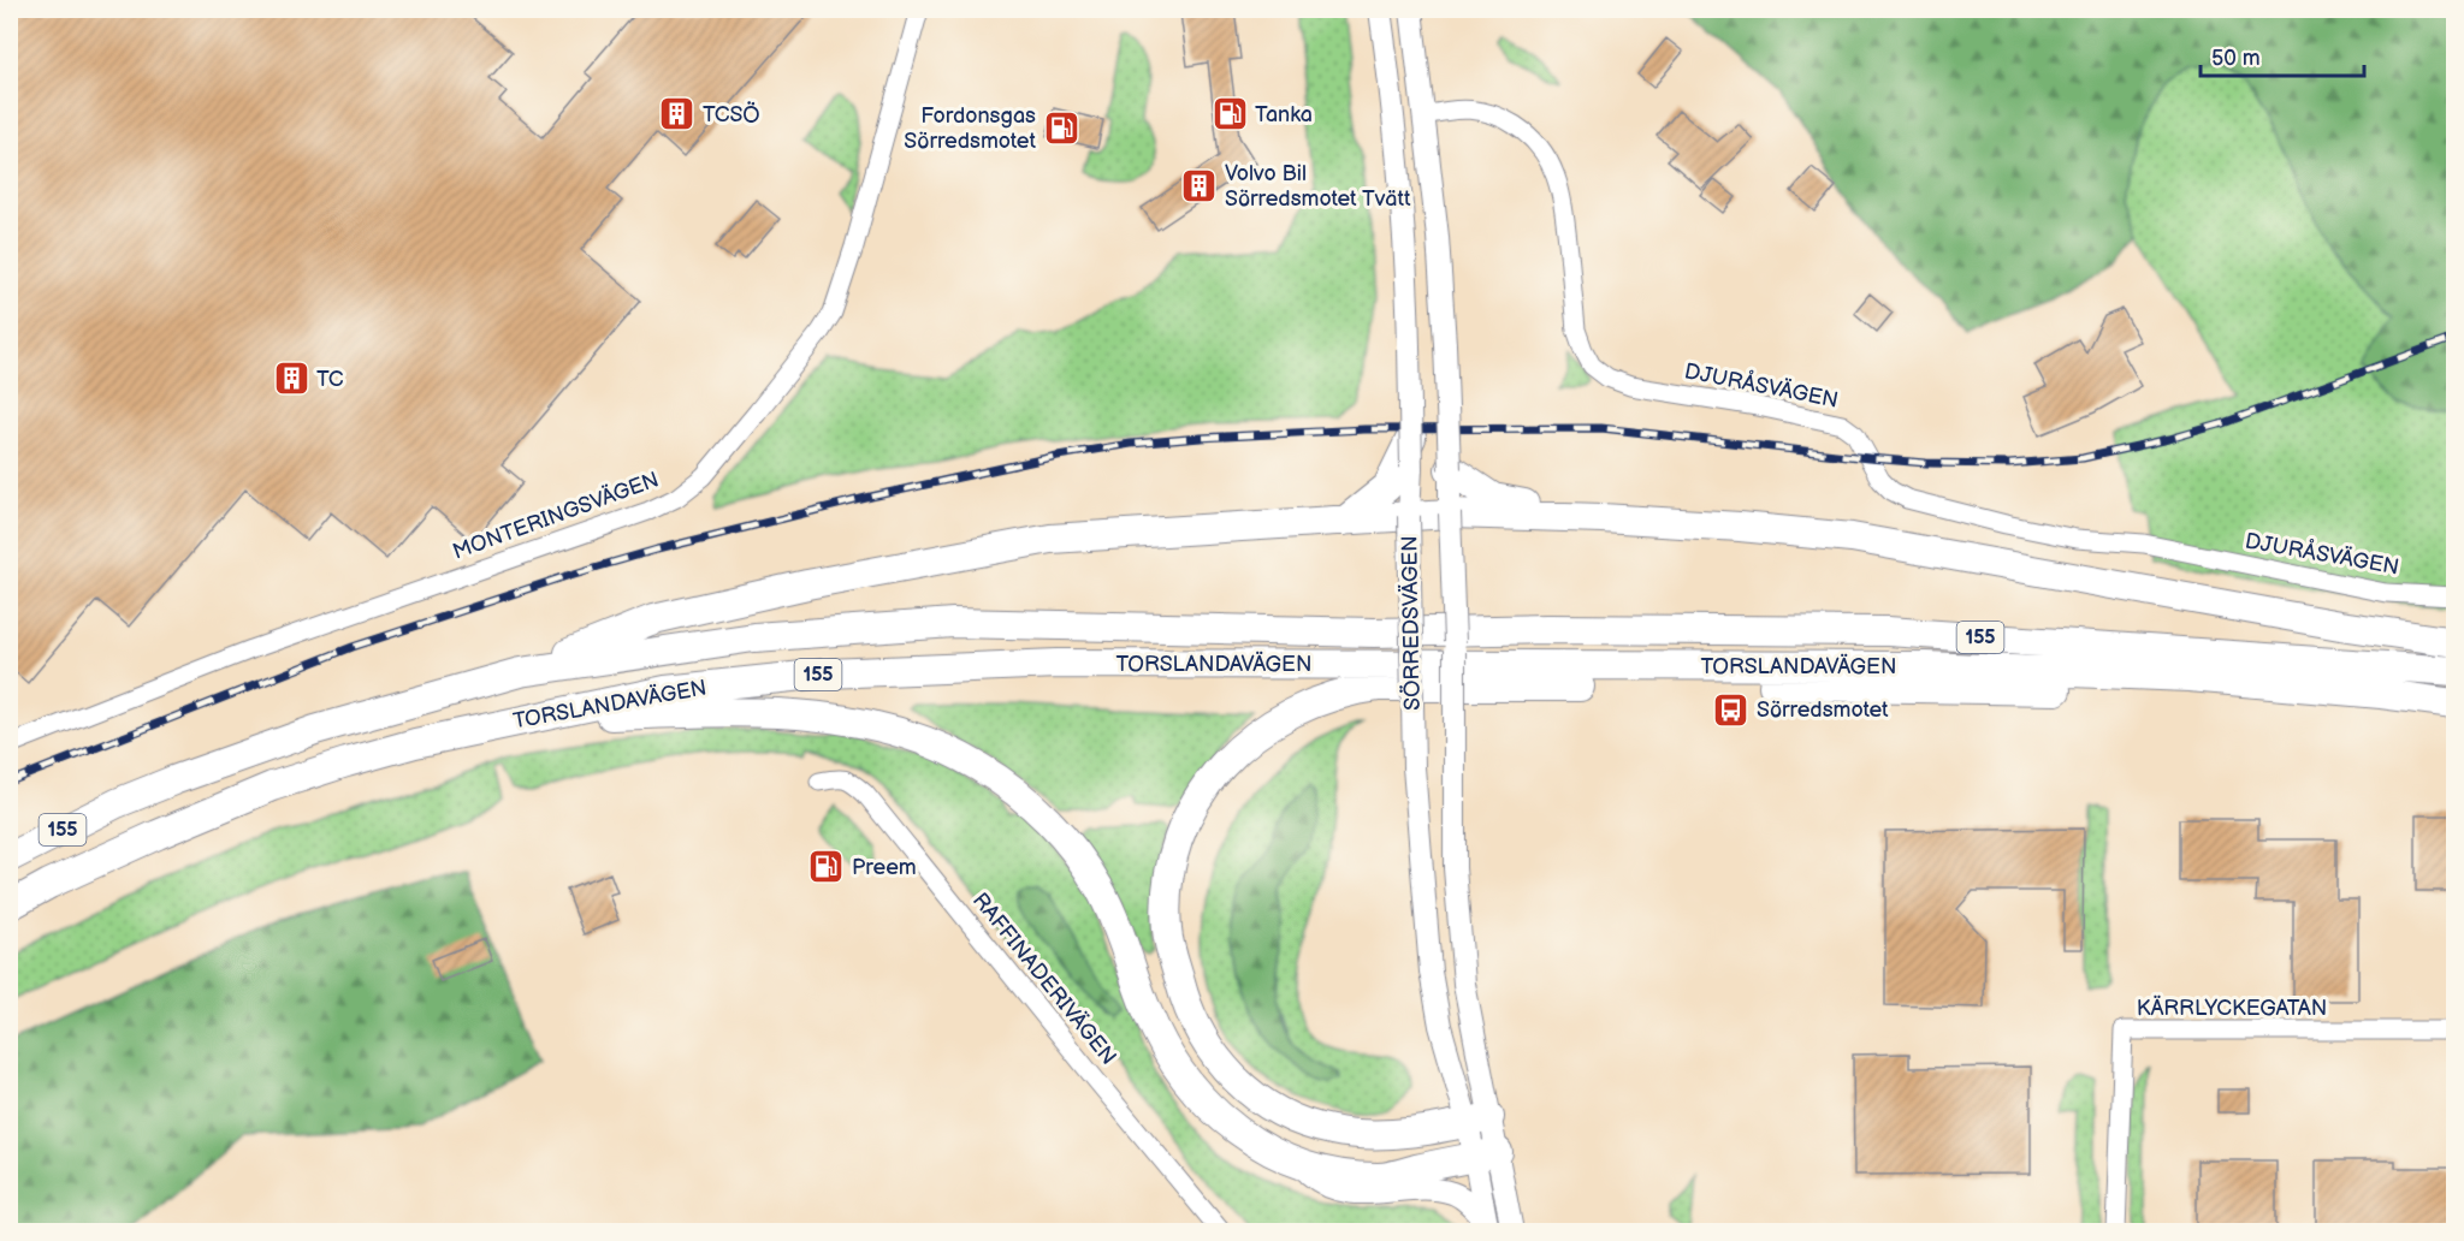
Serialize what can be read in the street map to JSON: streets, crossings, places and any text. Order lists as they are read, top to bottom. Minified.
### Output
{"streets":{"main road":["155","TORSLANDAVÄGEN"],"street":["DJURÅSVÄGEN","MONTERINGSVÄGEN","SÖRREDSVÄGEN","RAFFINADERIVÄGEN","KÄRRLYCKEGATAN"]},"crossings":[["DJURÅSVÄGEN","SÖRREDSVÄGEN"]],"places":{"building":["TCSÖ","Volvo Bil Sörredsmotet Tvätt","TC"],"fuel station":["Tanka","Fordonsgas Sörredsmotet","Preem"],"bus stop":["Sörredsmotet"]},"scale_bar":"50 m"}
